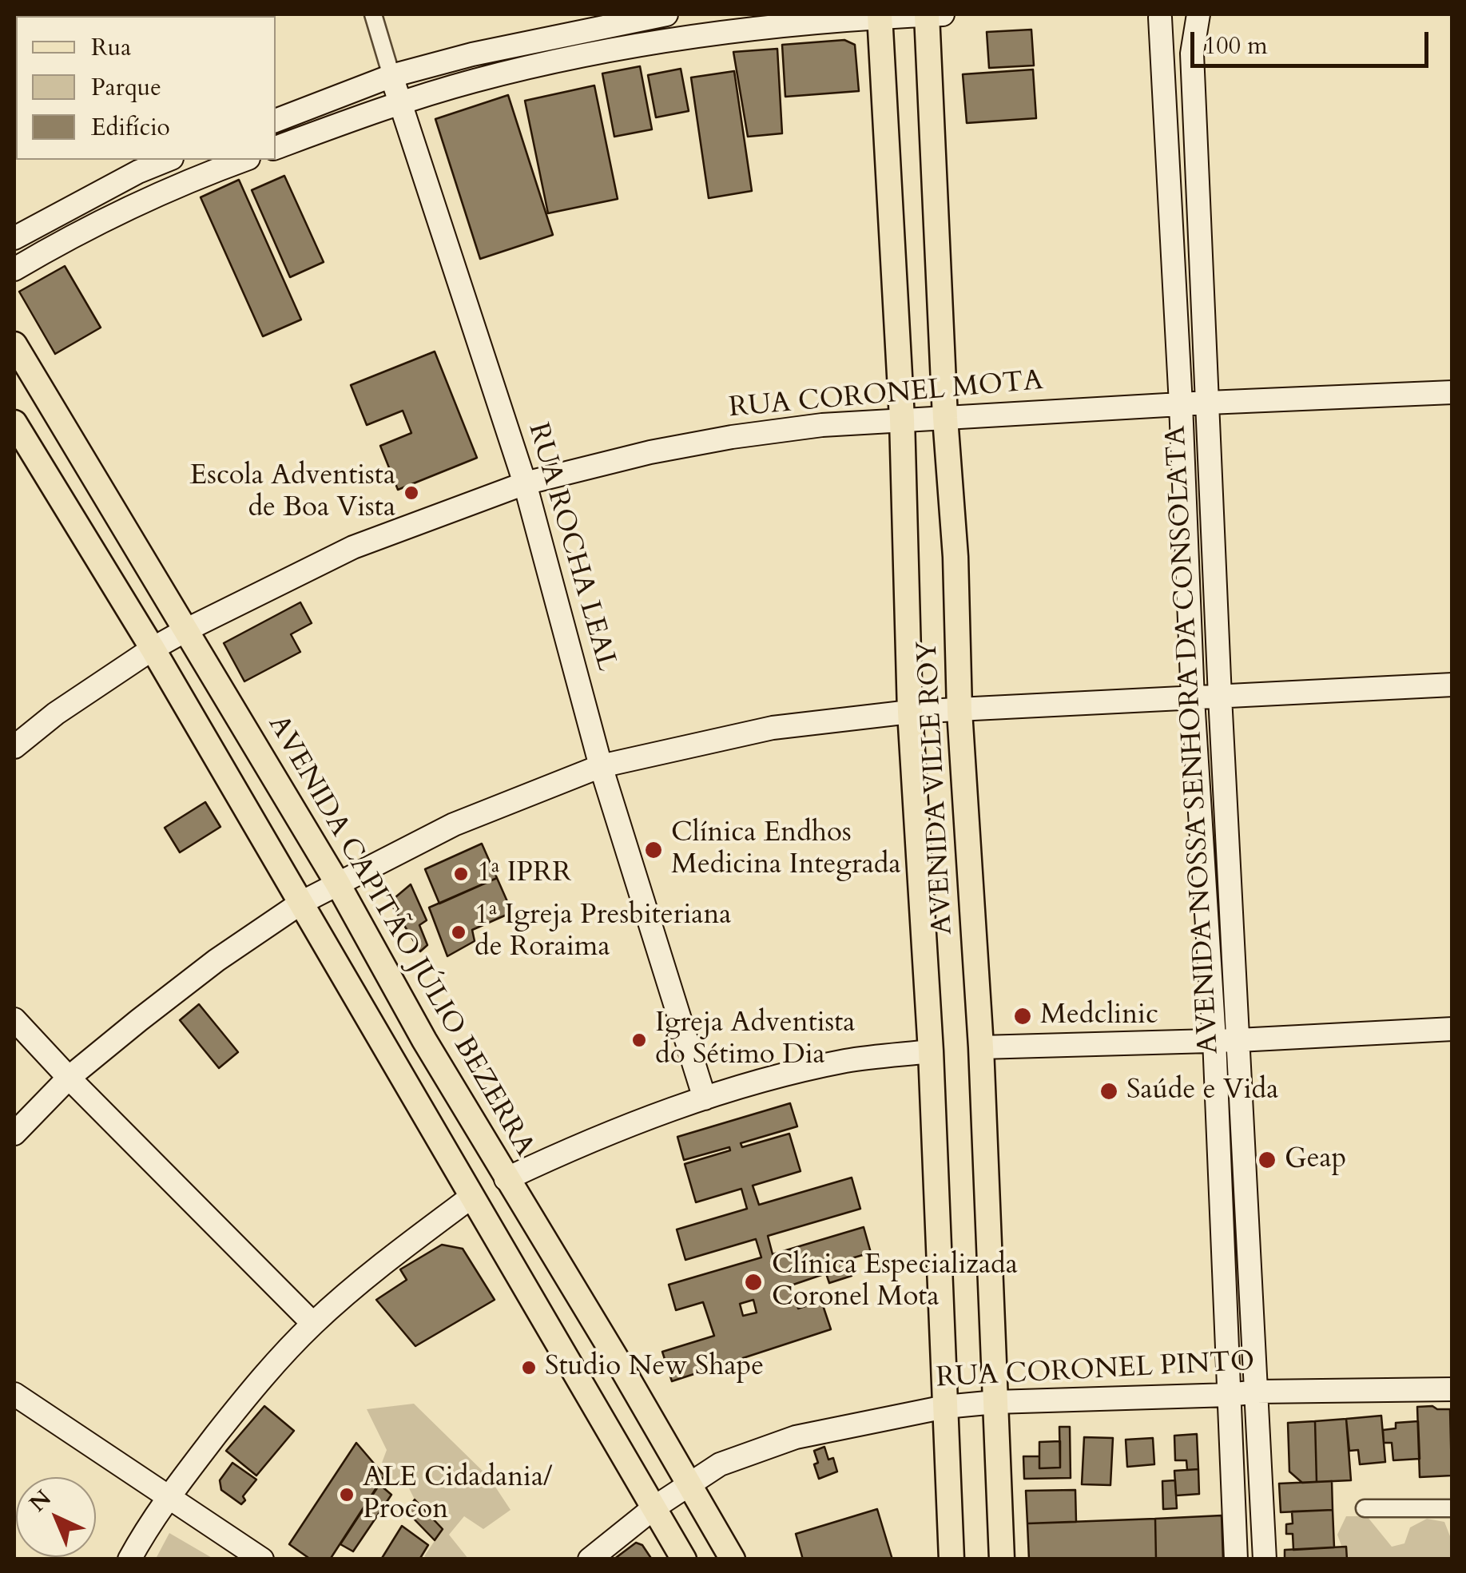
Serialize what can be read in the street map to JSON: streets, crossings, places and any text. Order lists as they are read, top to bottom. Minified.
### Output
{"streets":{"main road":["AVENIDA VILLE ROY","AVENIDA CAPITÃO JÚLIO BEZERRA"],"street":["RUA CORONEL MOTA","RUA ROCHA LEAL","AVENIDA NOSSA SENHORA DA CONSOLATA","RUA CORONEL PINTO"]},"crossings":[["RUA CORONEL MOTA","RUA ROCHA LEAL"],["RUA CORONEL MOTA","AVENIDA NOSSA SENHORA DA CONSOLATA"],["RUA CORONEL MOTA","AVENIDA VILLE ROY"],["RUA CORONEL MOTA","AVENIDA CAPITÃO JÚLIO BEZERRA"],["AVENIDA NOSSA SENHORA DA CONSOLATA","RUA CORONEL PINTO"],["AVENIDA VILLE ROY","RUA CORONEL PINTO"],["AVENIDA CAPITÃO JÚLIO BEZERRA","RUA CORONEL PINTO"]],"places":["Escola Adventista de Boa Vista","Clínica Endhos Medicina Integrada","1ª IPRR","1ª Igreja Presbiteriana de Roraima","Medclinic","Igreja Adventista do Sétimo Dia","Saúde e Vida","Geap","Clínica Especializada Coronel Mota","Studio New Shape","ALE Cidadania/ Procon"],"legend":["Rua","Parque","Edifício"],"scale_bar":"100 m","north":"top left"}
